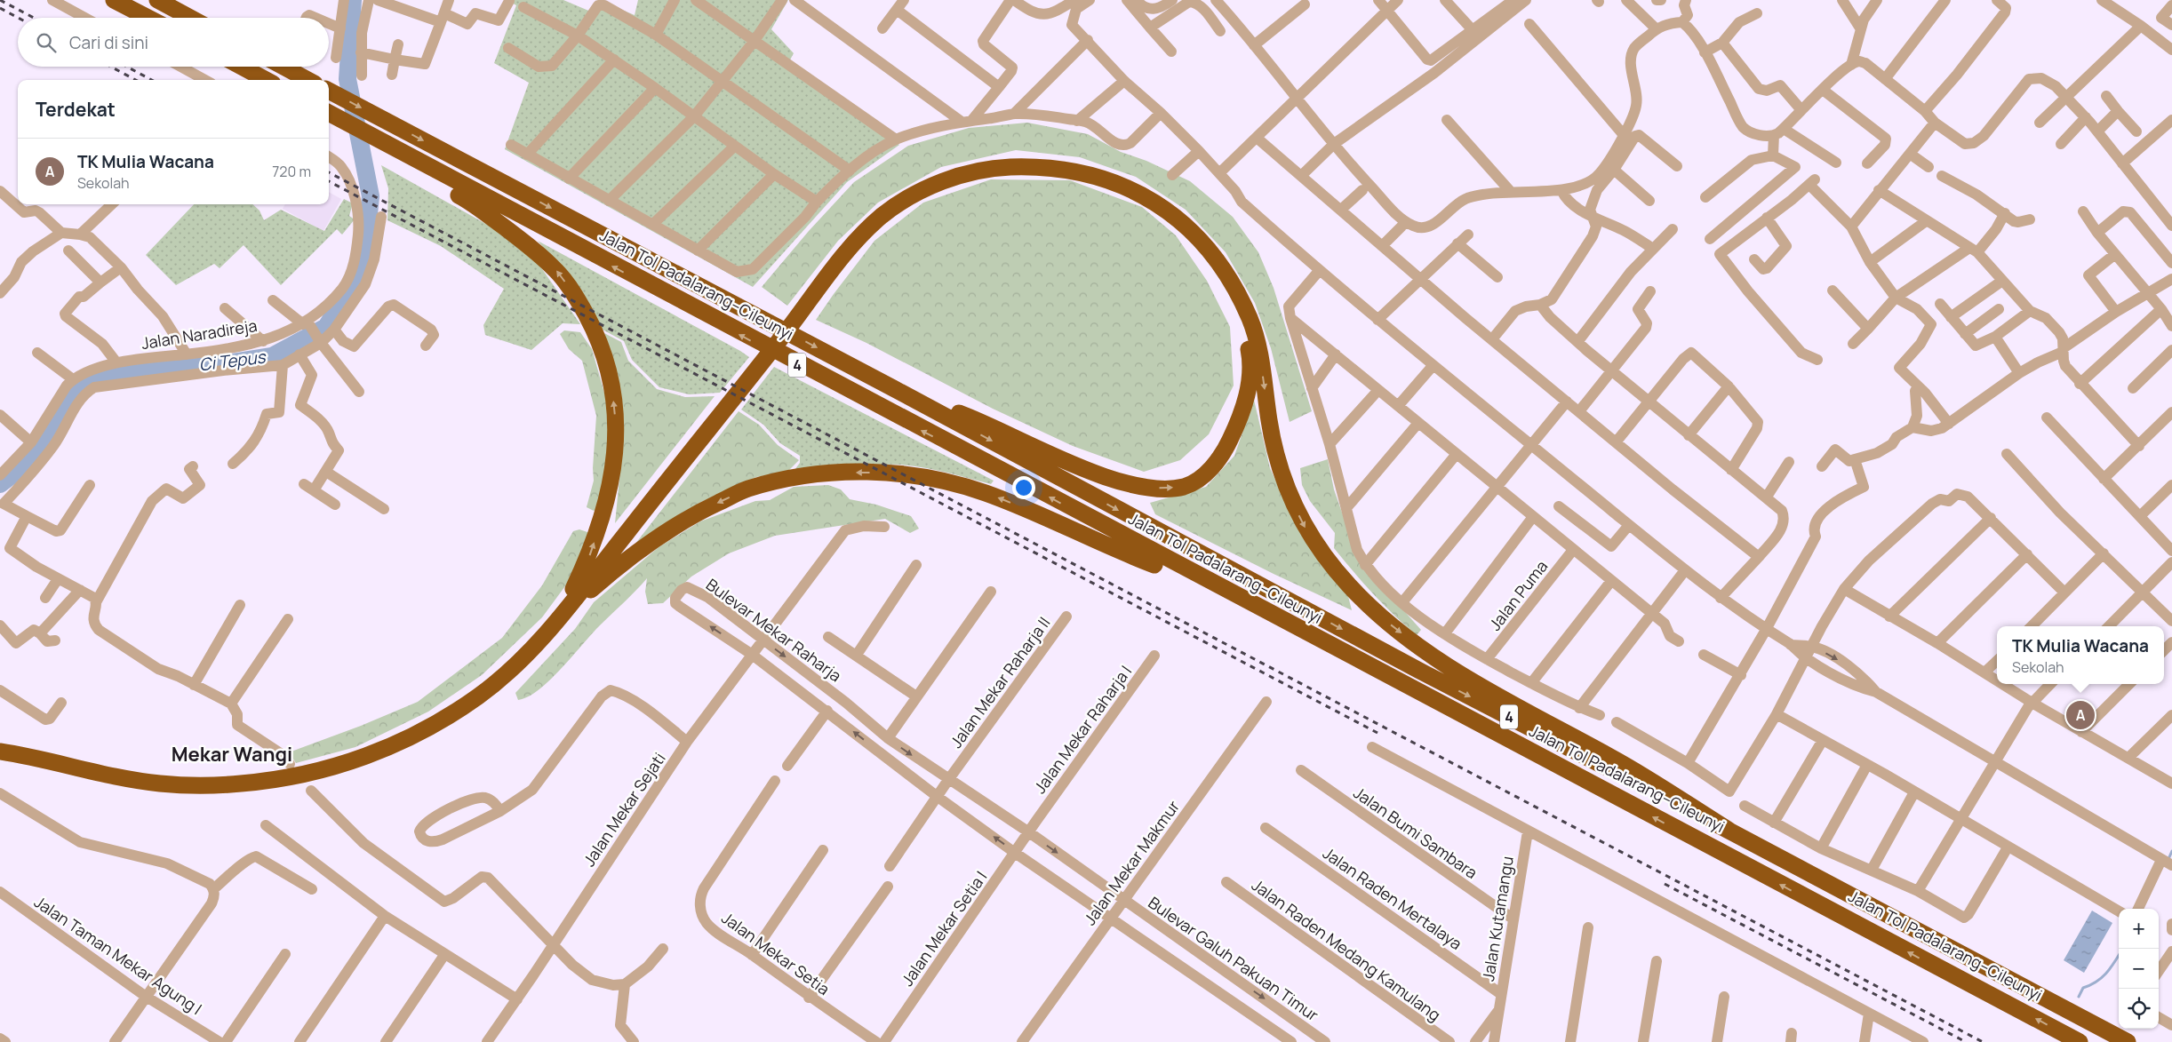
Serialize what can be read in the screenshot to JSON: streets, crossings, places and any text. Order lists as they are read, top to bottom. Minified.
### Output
{"streets":{"highway":["Jalan Tol Padalarang–Cileunyi","4"],"street":["Jalan Naradireja","Jalan Puma","Bulevar Mekar Raharja","Jalan Mekar Raharja II","Jalan Mekar Raharja I","Jalan Mekar Sejati","Jalan Bumi Sambara","Jalan Mekar Makmur","Jalan Raden Mertalaya","Jalan Kutamangu","Jalan Mekar Setia I","Jalan Raden Medang Kamulang","Jalan Mekar Setia","Jalan Taman Mekar Agung I","Bulevar Galuh Pakuan Timur"]},"crossings":[["Bulevar Mekar Raharja","Jalan Mekar Raharja II"],["Bulevar Mekar Raharja","Jalan Mekar Raharja I"],["Bulevar Mekar Raharja","Jalan Mekar Sejati"],["Bulevar Mekar Raharja","Jalan Mekar Makmur"],["Bulevar Mekar Raharja","Jalan Mekar Setia I"],["Bulevar Mekar Raharja","Bulevar Galuh Pakuan Timur"],["Jalan Mekar Raharja I","Jalan Mekar Setia I"],["Jalan Bumi Sambara","Jalan Kutamangu"],["Jalan Mekar Makmur","Bulevar Galuh Pakuan Timur"],["Jalan Raden Mertalaya","Jalan Kutamangu"]],"districts":["Mekar Wangi"],"water":["Ci Tepus"],"page":{"search":"Cari di sini","heading":"Terdekat","list":[{"mark":"A","name":"TK Mulia Wacana","note":"Sekolah","value":"720 m"}],"popup":["TK Mulia Wacana","Sekolah"],"pins":"A","map_buttons":["+","−"]}}
